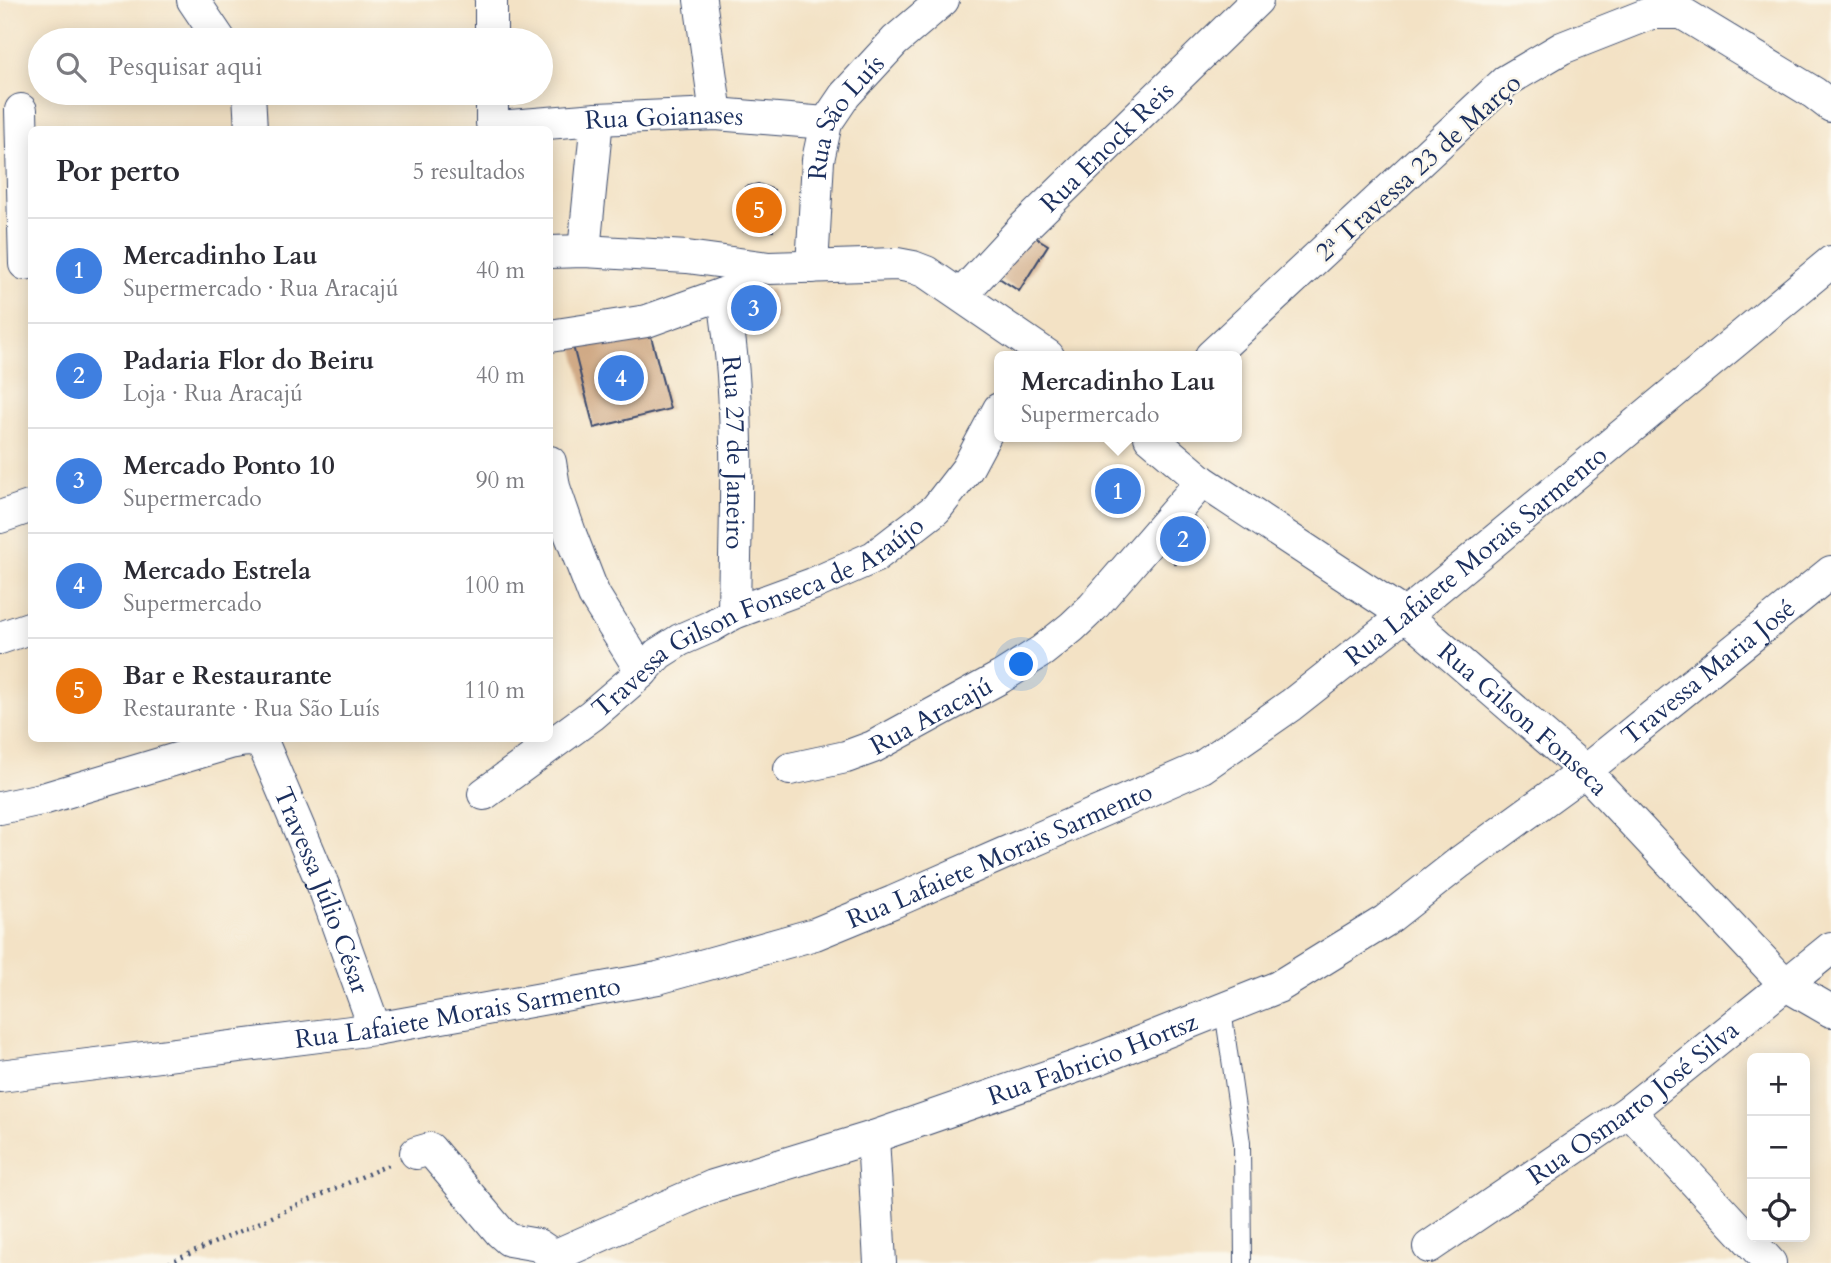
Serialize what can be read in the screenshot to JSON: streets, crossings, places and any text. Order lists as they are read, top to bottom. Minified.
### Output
{"streets":{"street":["Rua Goianases","Rua São Luís","Rua Enock Reis","2ª Travessa 23 de Março","Rua 27 de Janeiro","Rua Lafaiete Morais Sarmento","Travessa Gilson Fonseca de Araújo","Travessa Maria José","Rua Aracajú","Rua Gilson Fonseca","Travessa Júlio César","Rua Fabricio Hortsz","Rua Osmarto José Silva"]},"crossings":[["Rua Goianases","Rua São Luís"],["Rua 27 de Janeiro","Travessa Gilson Fonseca de Araújo"],["Rua Lafaiete Morais Sarmento","Rua Gilson Fonseca"],["Rua Lafaiete Morais Sarmento","Travessa Júlio César"],["Travessa Maria José","Rua Gilson Fonseca"],["Travessa Maria José","Rua Fabricio Hortsz"],["Rua Aracajú","Rua Gilson Fonseca"],["Rua Gilson Fonseca","Rua Fabricio Hortsz"],["Rua Gilson Fonseca","Rua Osmarto José Silva"]],"page":{"search":"Pesquisar aqui","heading":["Por perto","5 resultados"],"pins":["5","3","4","1","2"],"list":[{"mark":"1","name":"Mercadinho Lau","note":"Supermercado · Rua Aracajú","value":"40 m"},{"mark":"2","name":"Padaria Flor do Beiru","note":"Loja · Rua Aracajú","value":"40 m"},{"mark":"3","name":"Mercado Ponto 10","note":"Supermercado","value":"90 m"},{"mark":"4","name":"Mercado Estrela","note":"Supermercado","value":"100 m"},{"mark":"5","name":"Bar e Restaurante","note":"Restaurante · Rua São Luís","value":"110 m"}],"popup":["Mercadinho Lau","Supermercado"],"map_buttons":["+","−"]}}
